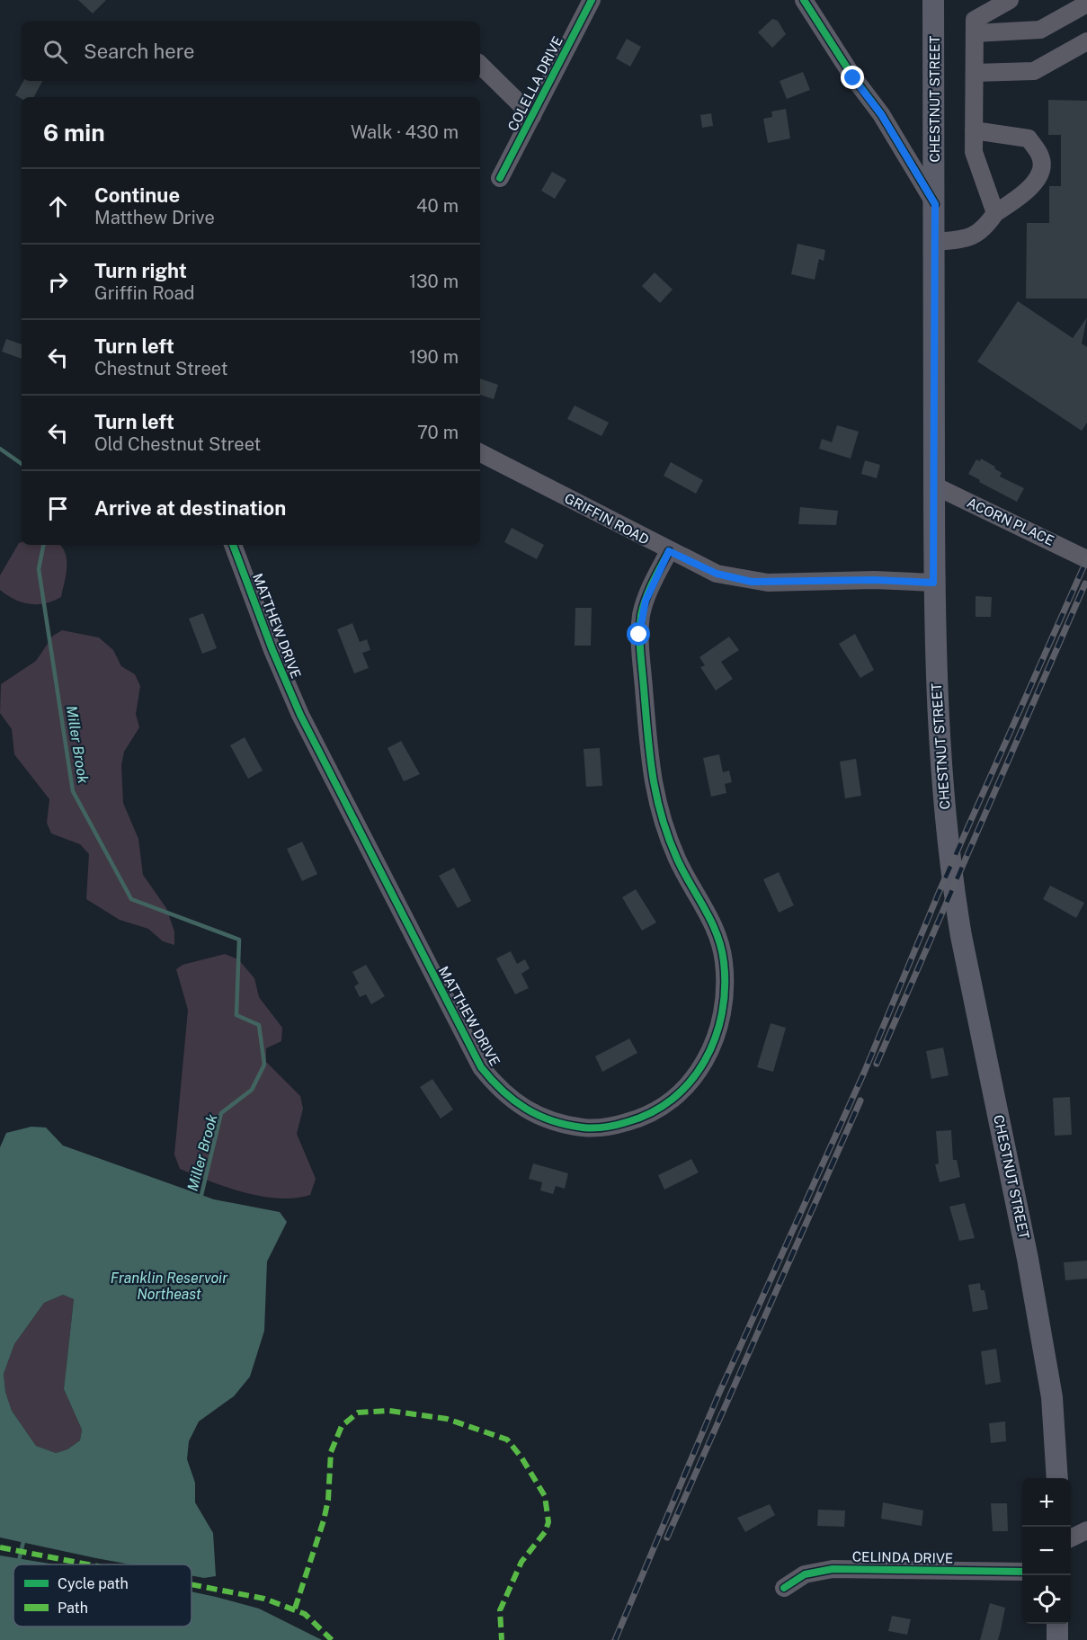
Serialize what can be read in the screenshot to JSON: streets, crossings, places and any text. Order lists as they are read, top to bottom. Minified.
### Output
{"streets":{"main road":["CHESTNUT STREET"],"street":["COLELLA DRIVE","GRIFFIN ROAD","ACORN PLACE","MATTHEW DRIVE","CELINDA DRIVE"]},"crossings":[["CHESTNUT STREET","GRIFFIN ROAD"],["CHESTNUT STREET","ACORN PLACE"],["GRIFFIN ROAD","MATTHEW DRIVE"]],"water":["Miller Brook","Franklin Reservoir Northeast"],"legend":["Cycle path","Path"],"page":{"search":"Search here","heading":["6 min","Walk · 430 m"],"list":[["Continue","Matthew Drive","40 m"],["Turn right","Griffin Road","130 m"],["Turn left","Chestnut Street","190 m"],["Turn left","Old Chestnut Street","70 m"],"Arrive at destination"],"map_buttons":["+","−"]}}
